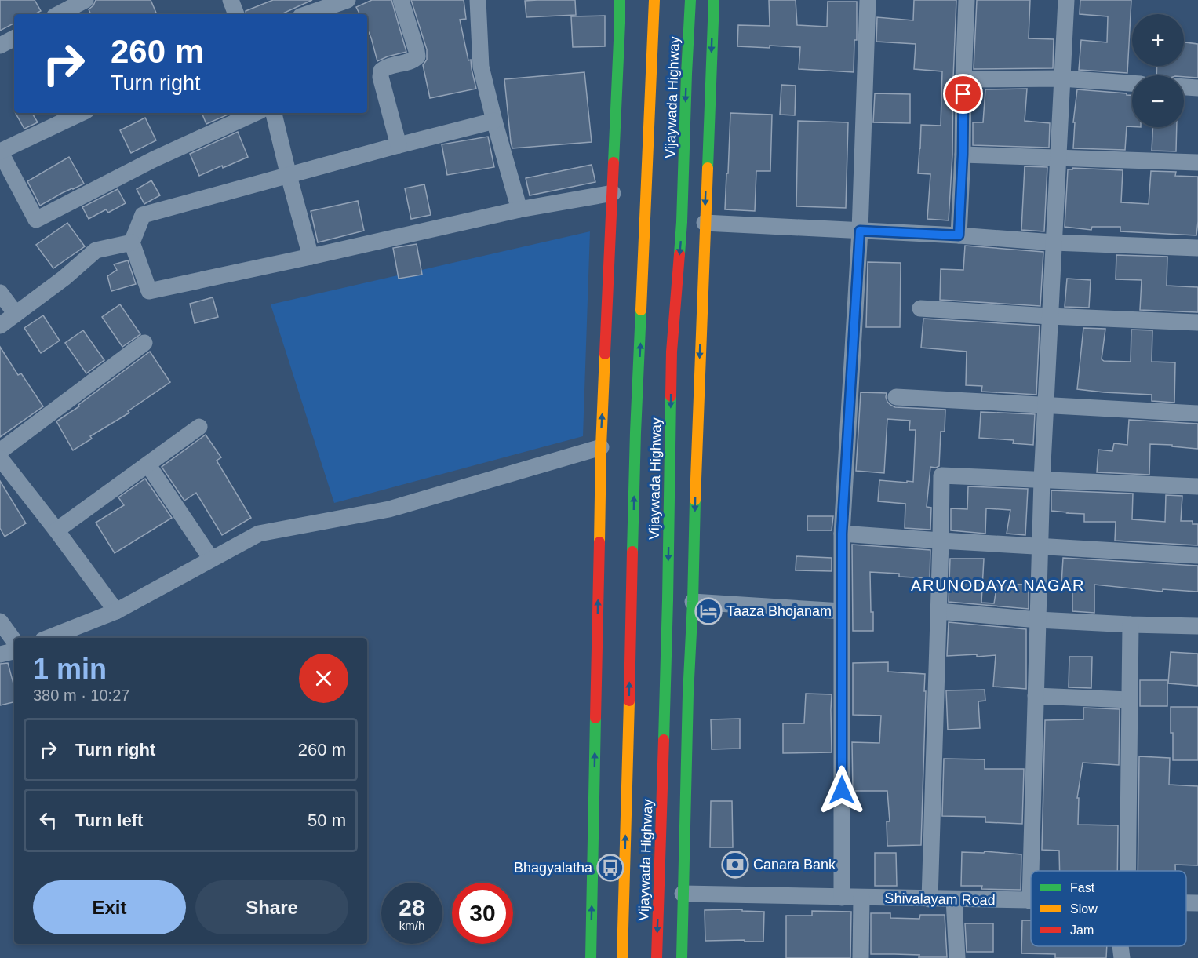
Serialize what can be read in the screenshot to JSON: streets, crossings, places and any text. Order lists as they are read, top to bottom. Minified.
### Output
{"streets":{"main road":["Vijaywada Highway"],"street":["Shivalayam Road"]},"districts":["ARUNODAYA NAGAR"],"places":{"hotel":["Taaza Bhojanam"],"bank":["Canara Bank"],"bus stop":["Bhagyalatha"]},"legend":["Fast","Slow","Jam"],"page":{"map_buttons":["+","−"],"turn":["260 m","Turn right"],"heading":["1 min","380 m · 10:27"],"list":[{"name":"Turn right","value":"260 m"},{"name":"Turn left","value":"50 m"}],"buttons":["Exit","Share"],"speed":"28 km/h","limit":"30"}}
